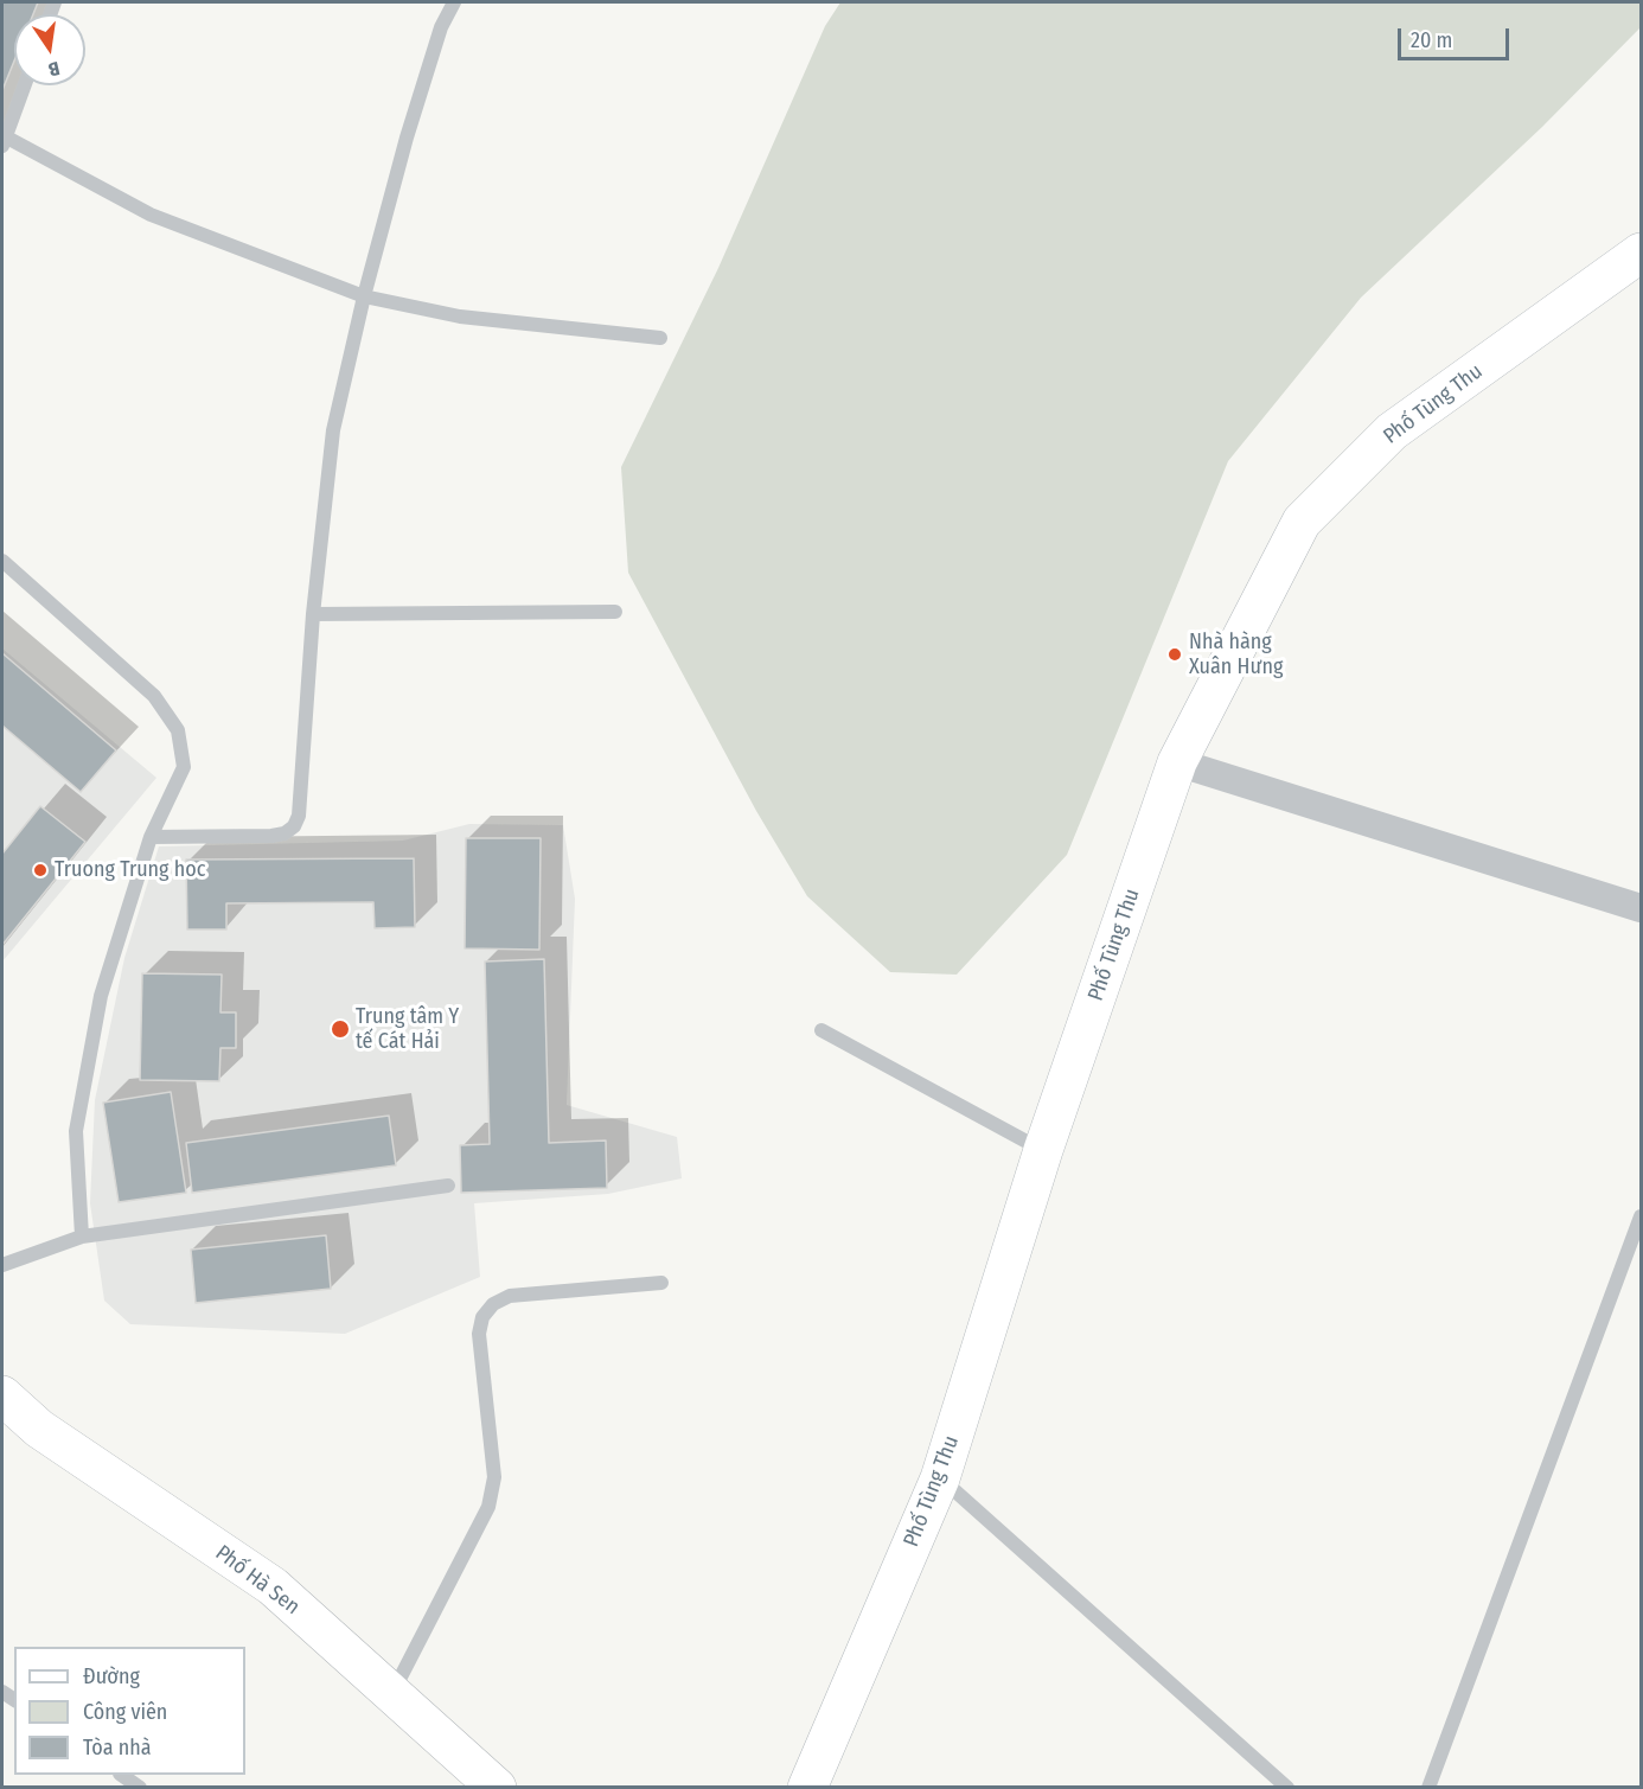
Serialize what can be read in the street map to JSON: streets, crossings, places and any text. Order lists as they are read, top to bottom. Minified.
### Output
{"streets":{"main road":["Phố Tùng Thu","Phố Hà Sen"]},"places":["Nhà hàng Xuân Hưng","Truong Trung hoc","Trung tâm Y tế Cát Hải"],"legend":["Đường","Công viên","Tòa nhà"],"scale_bar":"20 m","north":"bottom"}
